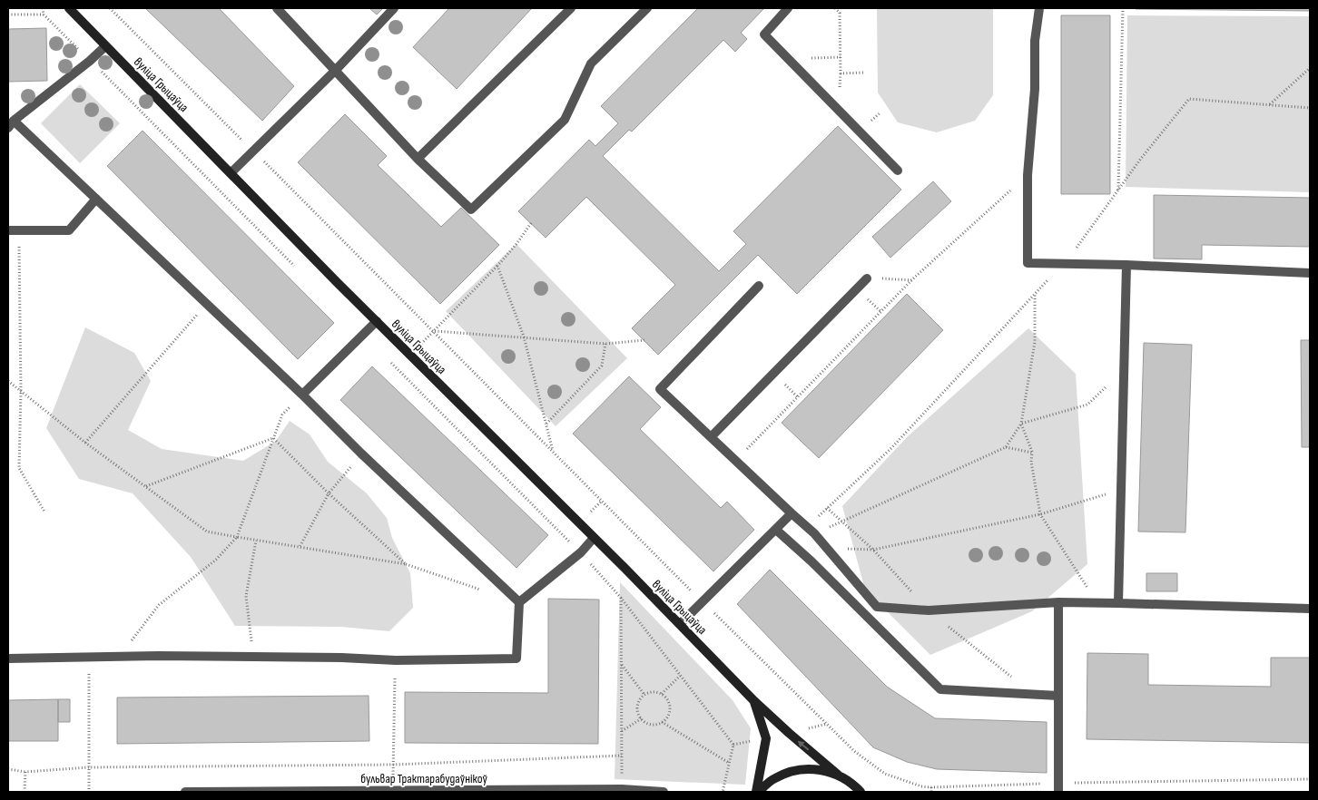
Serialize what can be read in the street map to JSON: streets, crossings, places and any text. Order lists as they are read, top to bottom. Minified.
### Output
{"streets":{"street":["вуліца Грыцаўца","бульвар Трактарабудаўнікоў"]}}
